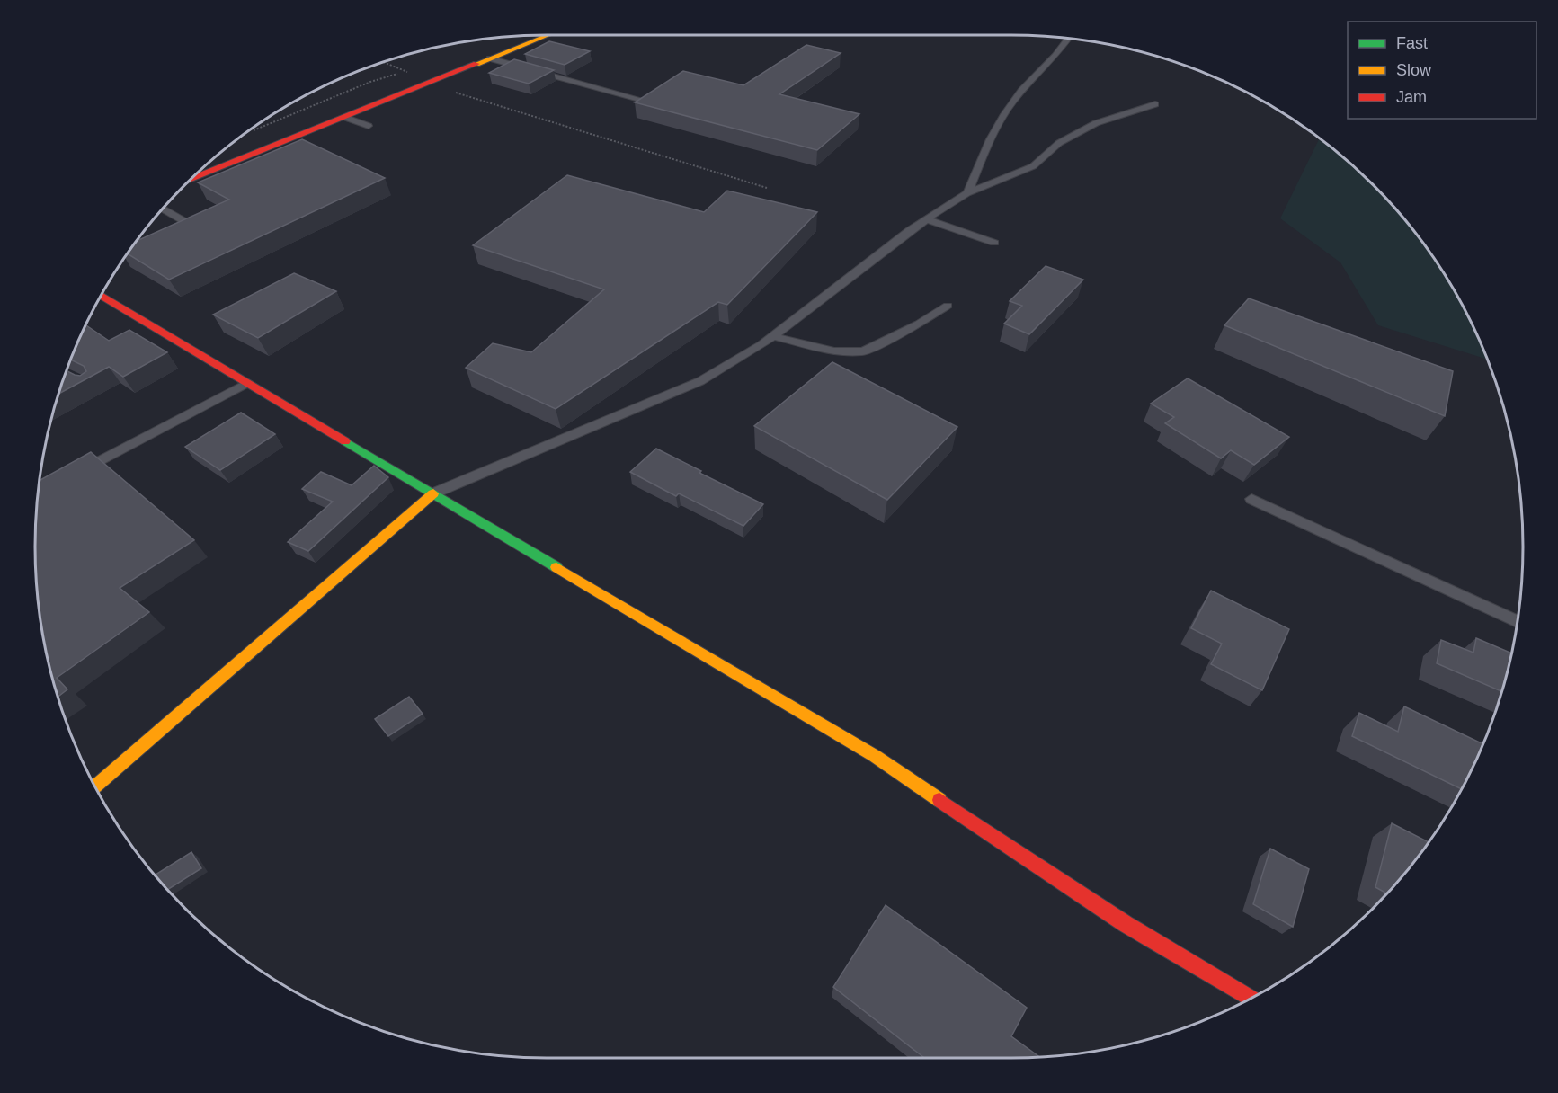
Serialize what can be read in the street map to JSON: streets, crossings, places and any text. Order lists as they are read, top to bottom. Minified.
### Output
{"legend":["Fast","Slow","Jam"]}
